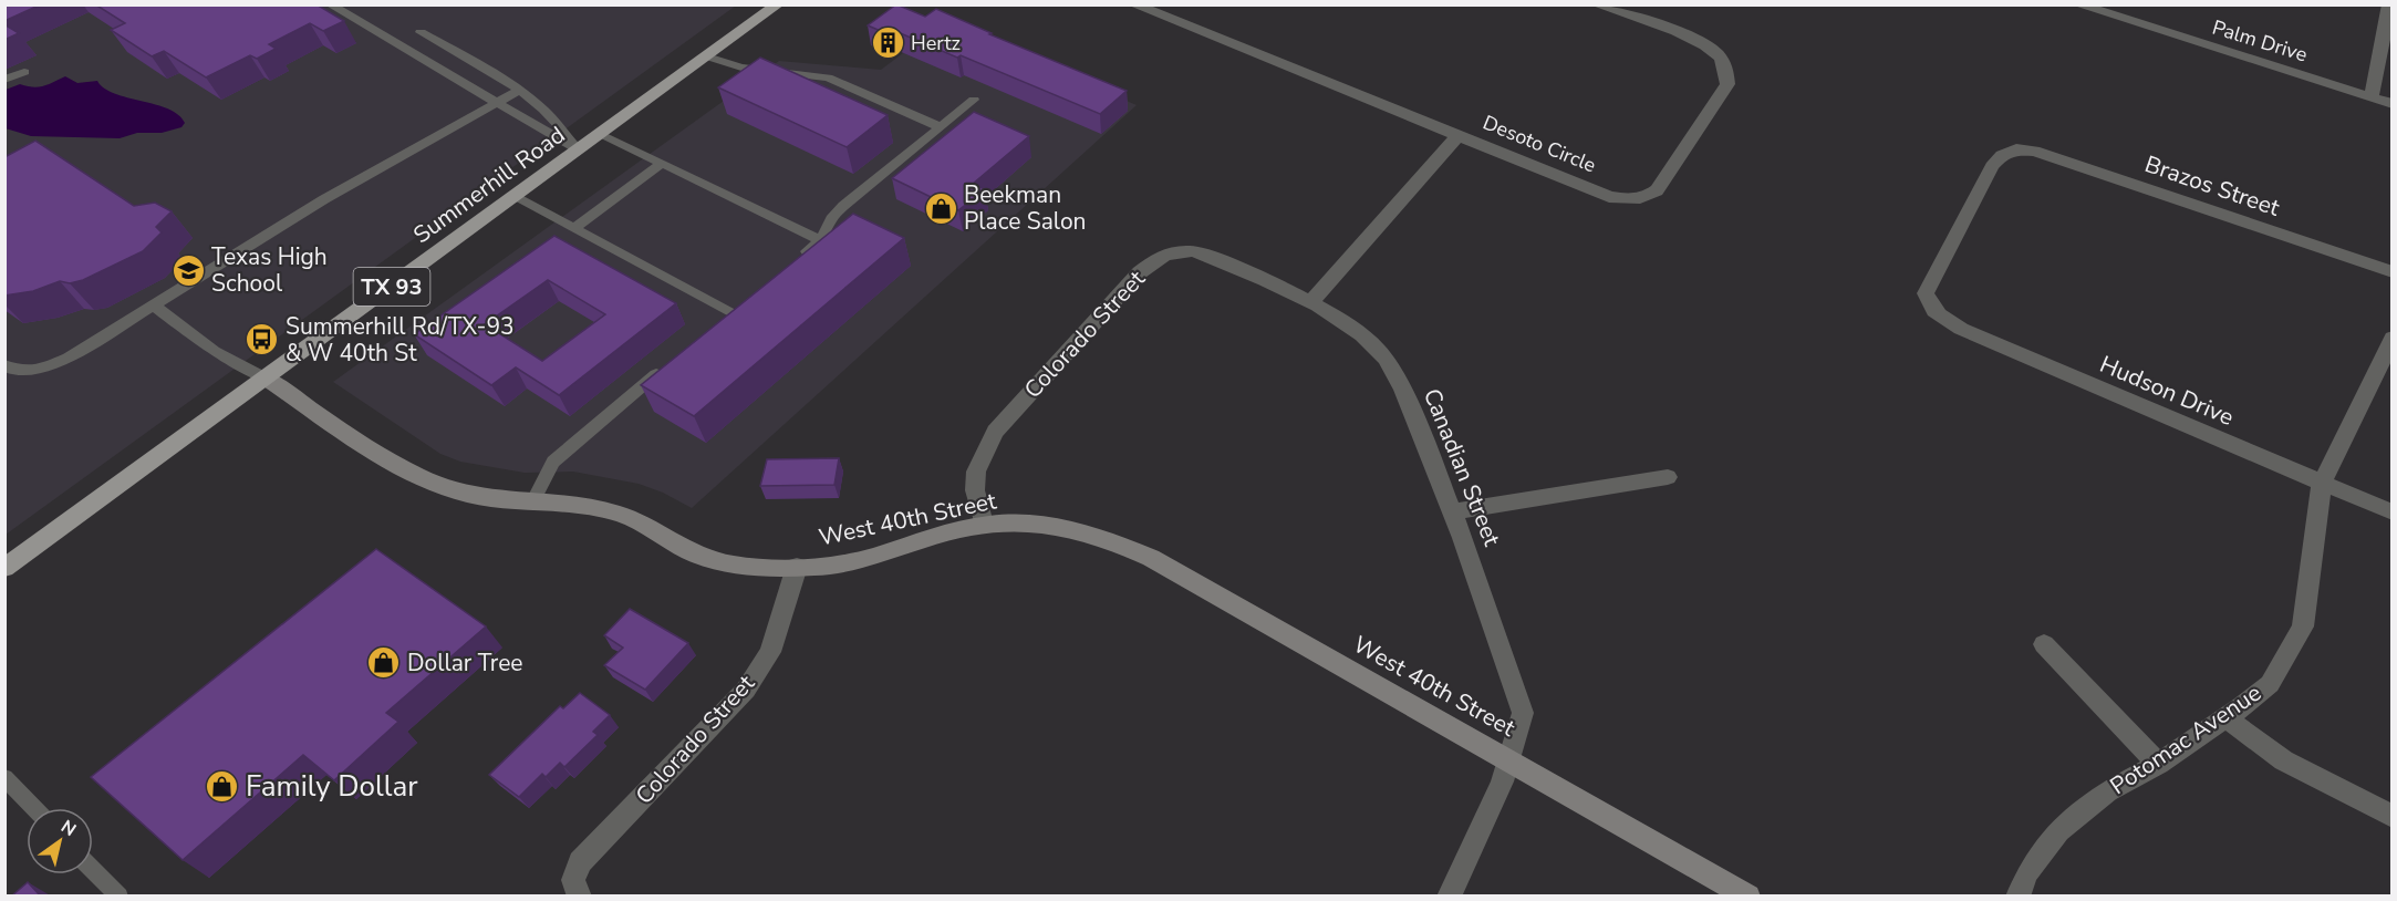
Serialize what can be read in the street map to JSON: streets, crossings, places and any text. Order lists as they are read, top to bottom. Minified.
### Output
{"streets":{"main road":["Summerhill Road","TX 93"],"street":["Palm Drive","Desoto Circle","Brazos Street","Colorado Street","Hudson Drive","Canadian Street","West 40th Street","Potomac Avenue"]},"crossings":[["Summerhill Road","West 40th Street"],["Brazos Street","Hudson Drive"],["Colorado Street","Canadian Street"],["Colorado Street","West 40th Street"],["Hudson Drive","Potomac Avenue"],["Canadian Street","West 40th Street"]],"places":{"building":["Hertz"],"shop":["Beekman Place Salon","Dollar Tree","Family Dollar"],"school or university":["Texas High School"],"bus stop":["Summerhill Rd/TX-93 & W 40th St"]},"north":"top right"}
